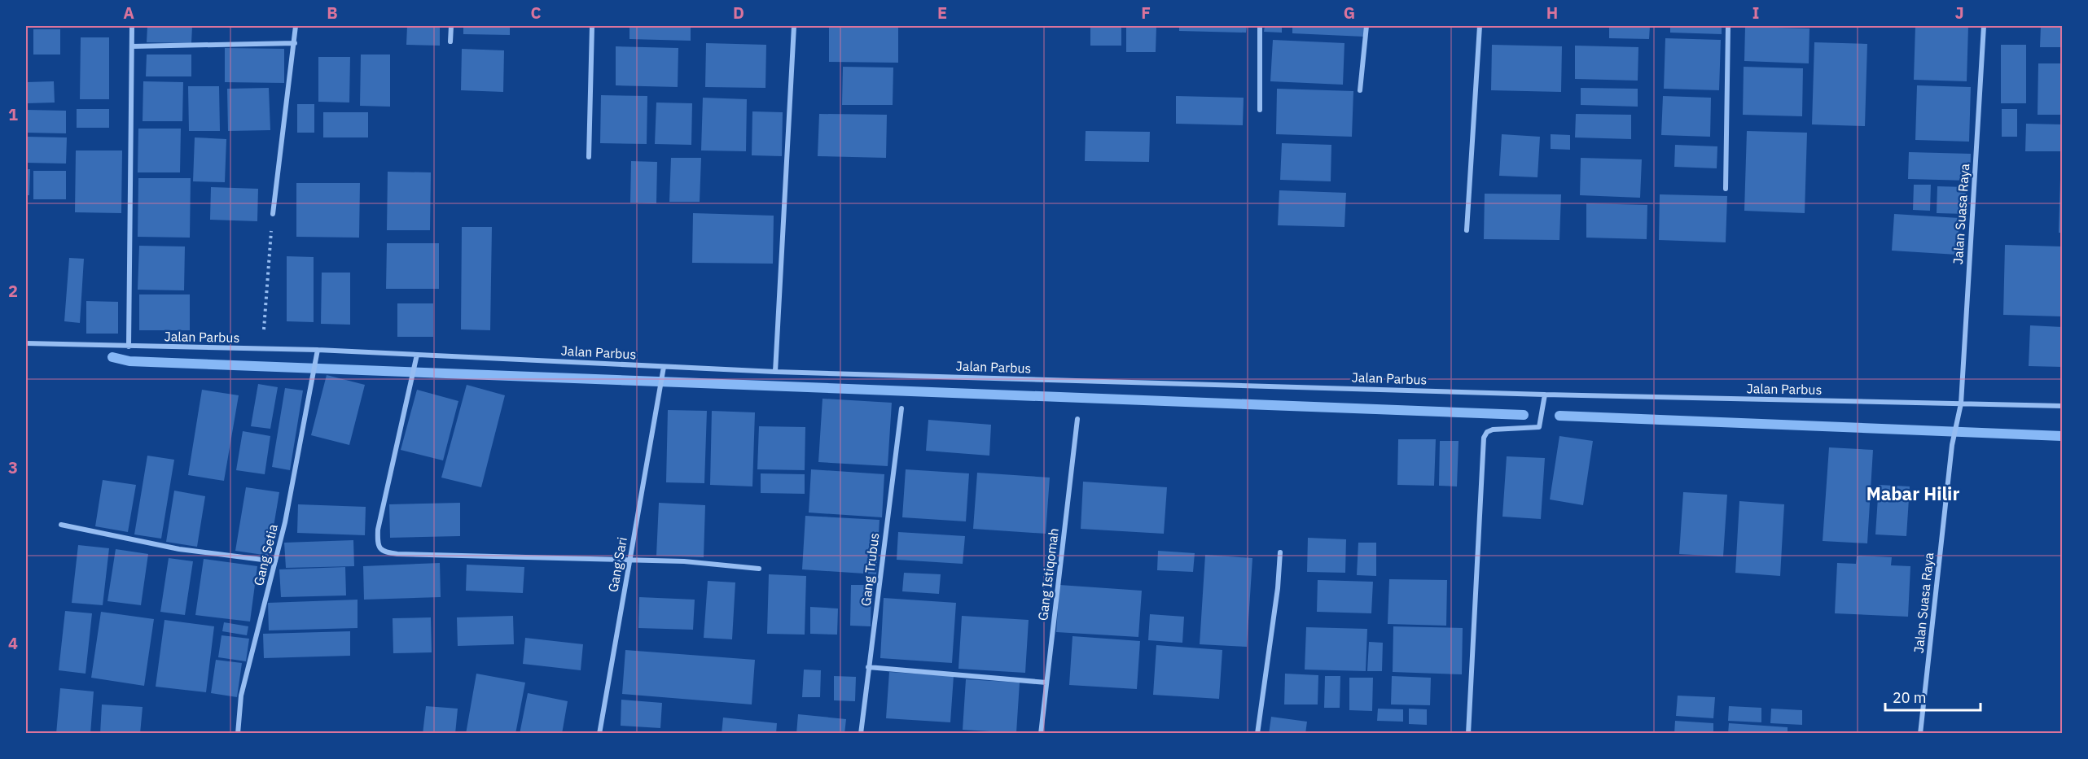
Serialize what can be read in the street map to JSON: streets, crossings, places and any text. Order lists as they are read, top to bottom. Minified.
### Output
{"streets":{"street":["Jalan Suasa Raya","Jalan Parbus","Gang Setia","Gang Sari","Gang Trubus","Gang Istiqomah"]},"crossings":[["Jalan Suasa Raya","Jalan Parbus"],["Jalan Parbus","Gang Setia"],["Jalan Parbus","Gang Sari"]],"districts":["Mabar Hilir"],"scale_bar":"20 m","grid":{"columns":["A","B","C","D","E","F","G","H","I","J"],"rows":["1","2","3","4"]}}
